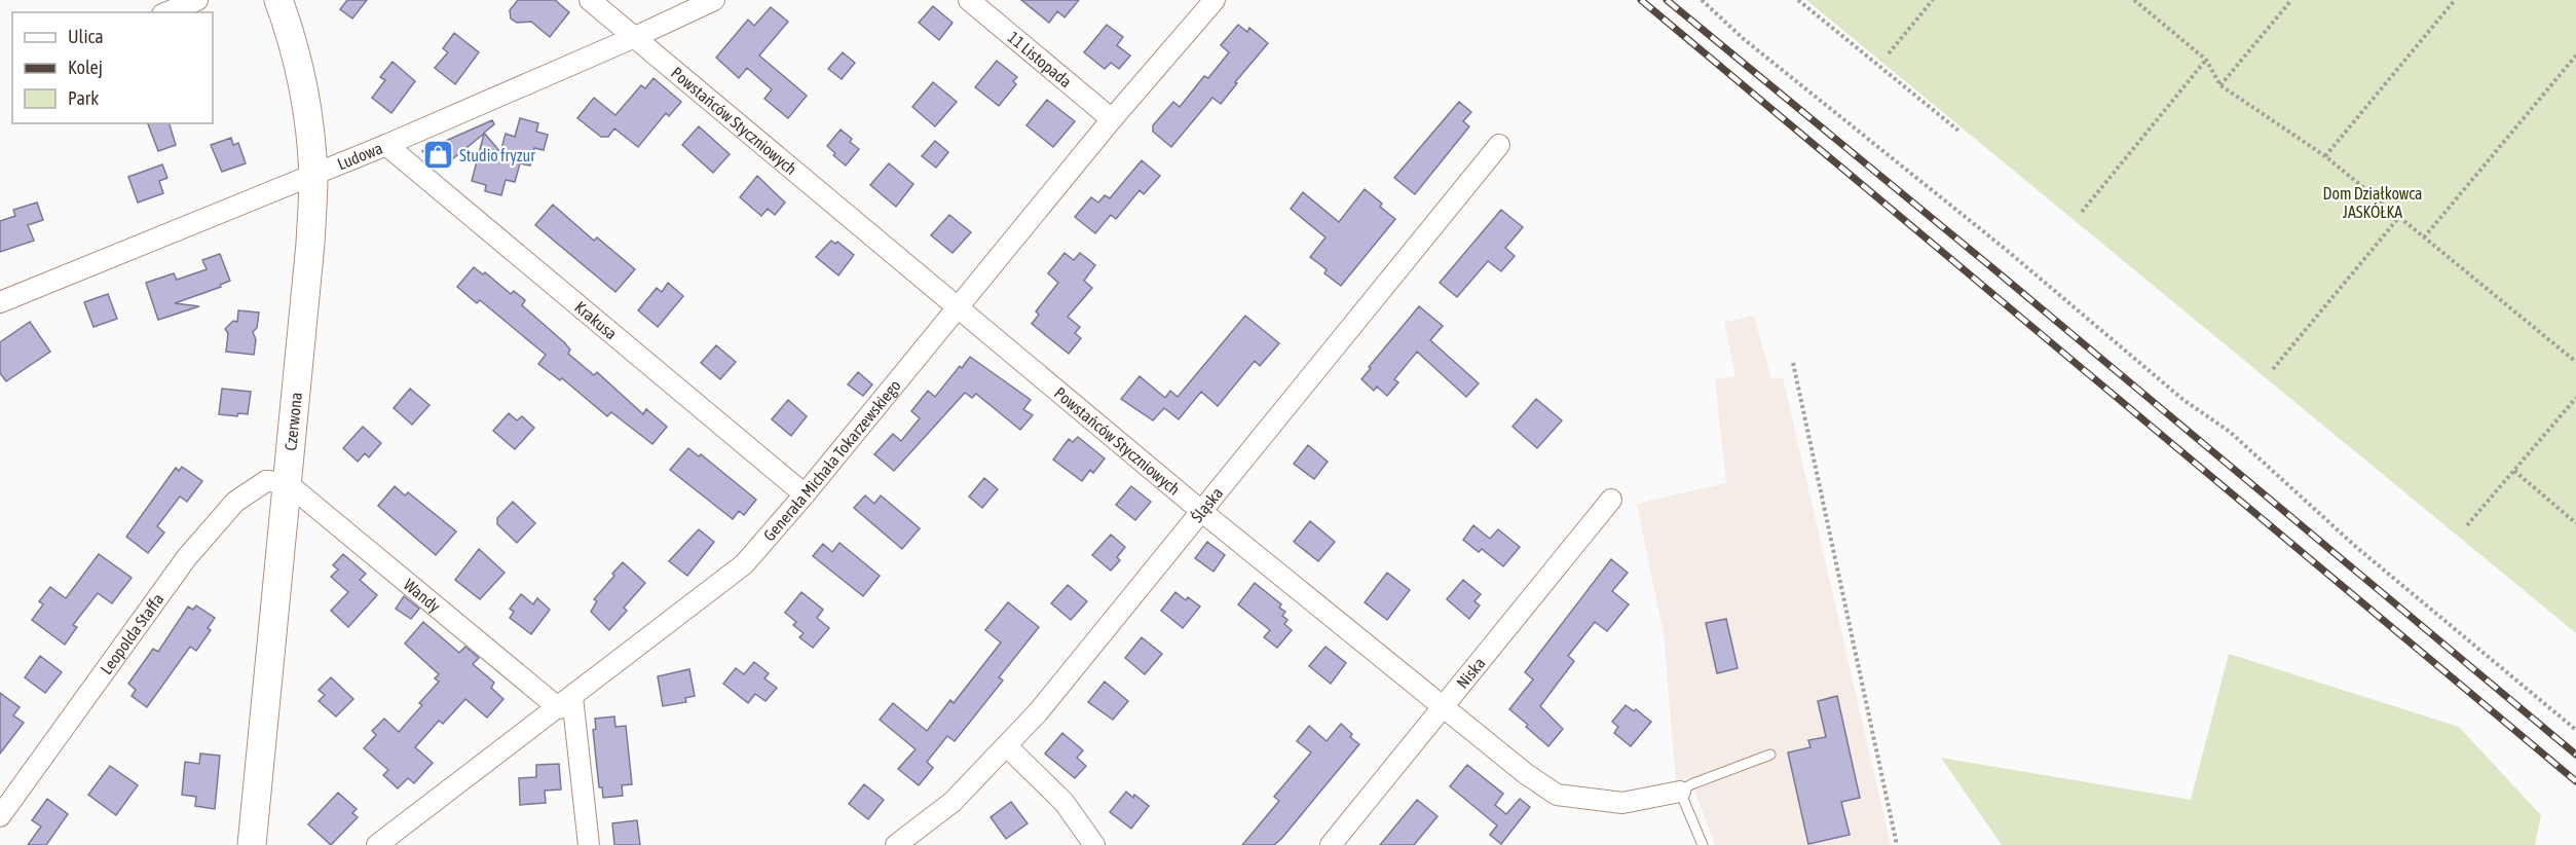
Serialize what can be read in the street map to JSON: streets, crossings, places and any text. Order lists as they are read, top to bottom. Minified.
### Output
{"streets":{"main road":["Czerwona"],"street":["11 Listopada","Powstańców Styczniowych","Ludowa","Krakusa","Generała Michała Tokarzewskiego","Śląska","Wandy","Leopolda Staffa","Niska"]},"crossings":[["11 Listopada","Generała Michała Tokarzewskiego"],["Powstańców Styczniowych","Ludowa"],["Powstańców Styczniowych","Generała Michała Tokarzewskiego"],["Powstańców Styczniowych","Śląska"],["Powstańców Styczniowych","Niska"],["Ludowa","Krakusa"],["Ludowa","Czerwona"],["Krakusa","Generała Michała Tokarzewskiego"],["Czerwona","Wandy"],["Czerwona","Leopolda Staffa"],["Generała Michała Tokarzewskiego","Wandy"],["Wandy","Leopolda Staffa"]],"parks":["Dom Działkowca JASKÓŁKA"],"places":{"shop":["Studio fryzur"]},"legend":["Ulica","Kolej","Park"]}
